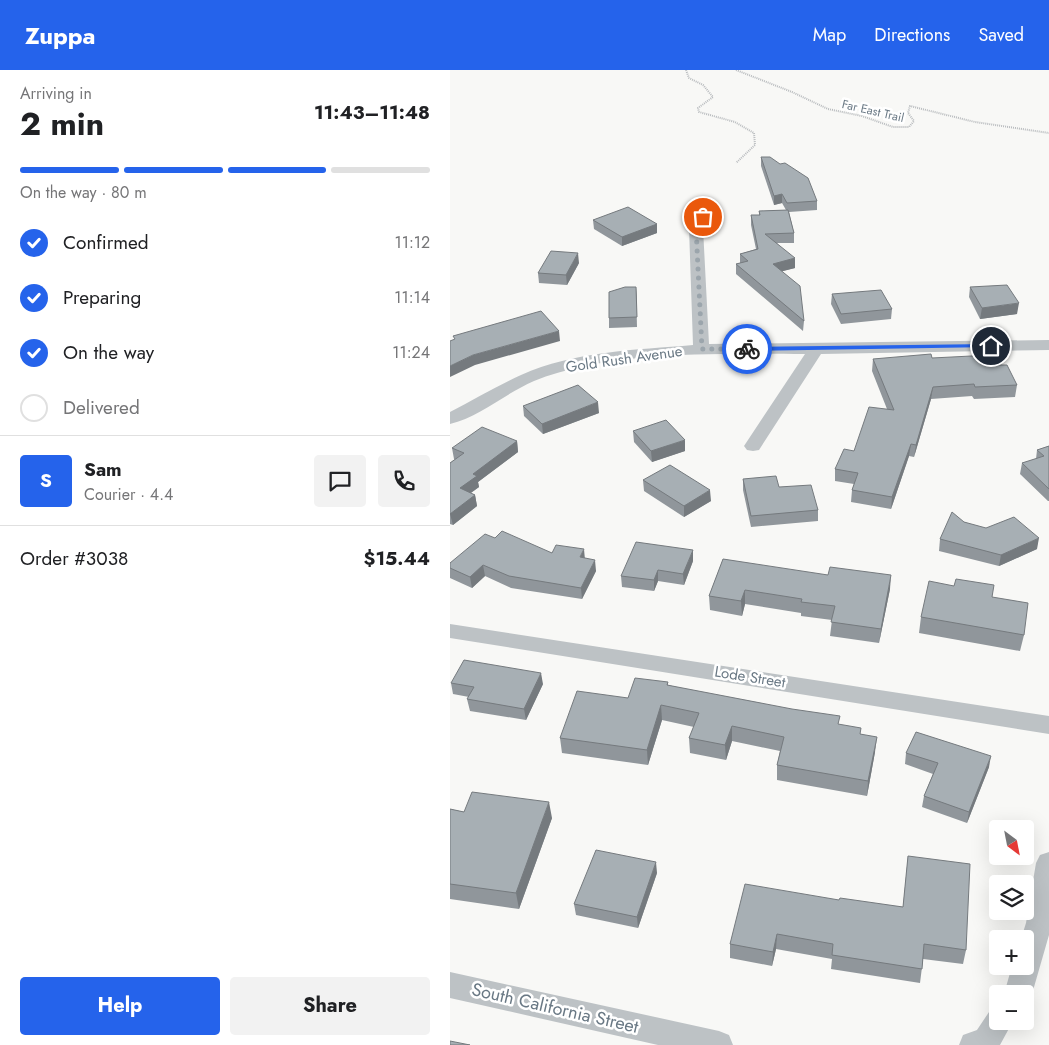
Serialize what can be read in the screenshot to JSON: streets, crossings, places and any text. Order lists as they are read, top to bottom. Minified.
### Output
{"streets":{"street":["Gold Rush Avenue","Lode Street","South California Street"],"path":["Far East Trail"]},"north":"bottom right","page":{"header":"Zuppa","nav":["Map","Directions","Saved"],"heading":["2 min","Arriving in","11:43–11:48"],"panel":["Sam","Courier · 4.4","Order #3038","$15.44"],"bar":"On the way · 80 m","list":[["Confirmed","11:12"],["Preparing","11:14"],["On the way","11:24"],"Delivered"],"round":"S","map_buttons":["+","−"],"buttons":["Help","Share"]}}
